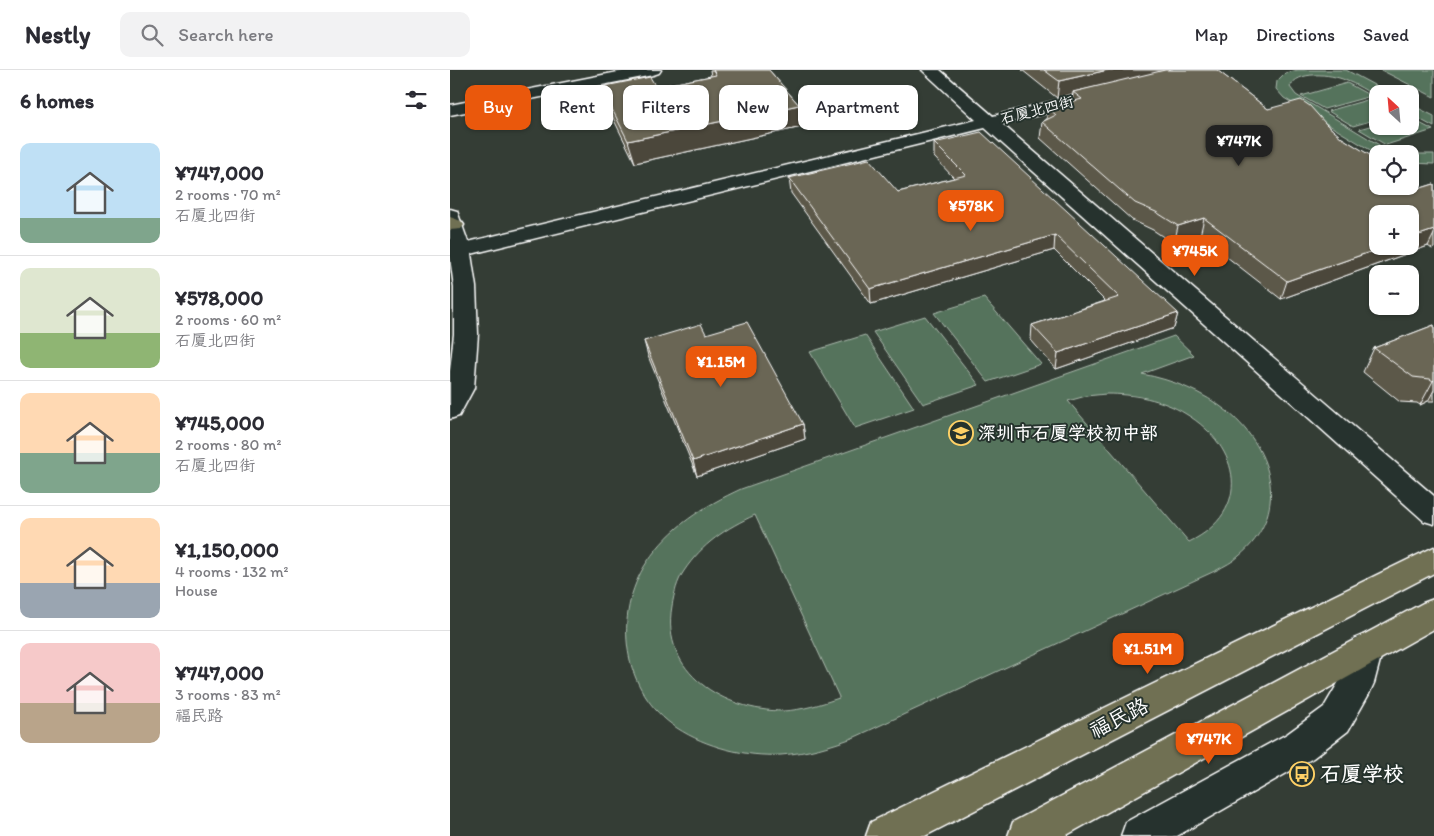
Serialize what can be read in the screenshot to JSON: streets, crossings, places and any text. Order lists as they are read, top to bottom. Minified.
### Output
{"streets":{"main road":["福民路"],"street":["石厦北四街"]},"places":{"school or university":["深圳市石厦学校初中部"],"bus stop":["石厦学校"]},"north":"top left","page":{"header":"Nestly","search":"Search here","nav":["Map","Directions","Saved"],"heading":"6 homes","map_buttons":["+","−"],"chip":["Buy","Rent","Filters","New","Apartment"],"price":["¥747K","¥578K","¥745K","¥1.15M","¥1.51M","¥747K"],"list":[{"name":"¥747,000","note":"2 rooms · 70 m² · 石厦北四街"},{"name":"¥578,000","note":"2 rooms · 60 m² · 石厦北四街"},{"name":"¥745,000","note":"2 rooms · 80 m² · 石厦北四街"},{"name":"¥1,150,000","note":"4 rooms · 132 m² · House"},{"name":"¥747,000","note":"3 rooms · 83 m² · 福民路"}]}}
